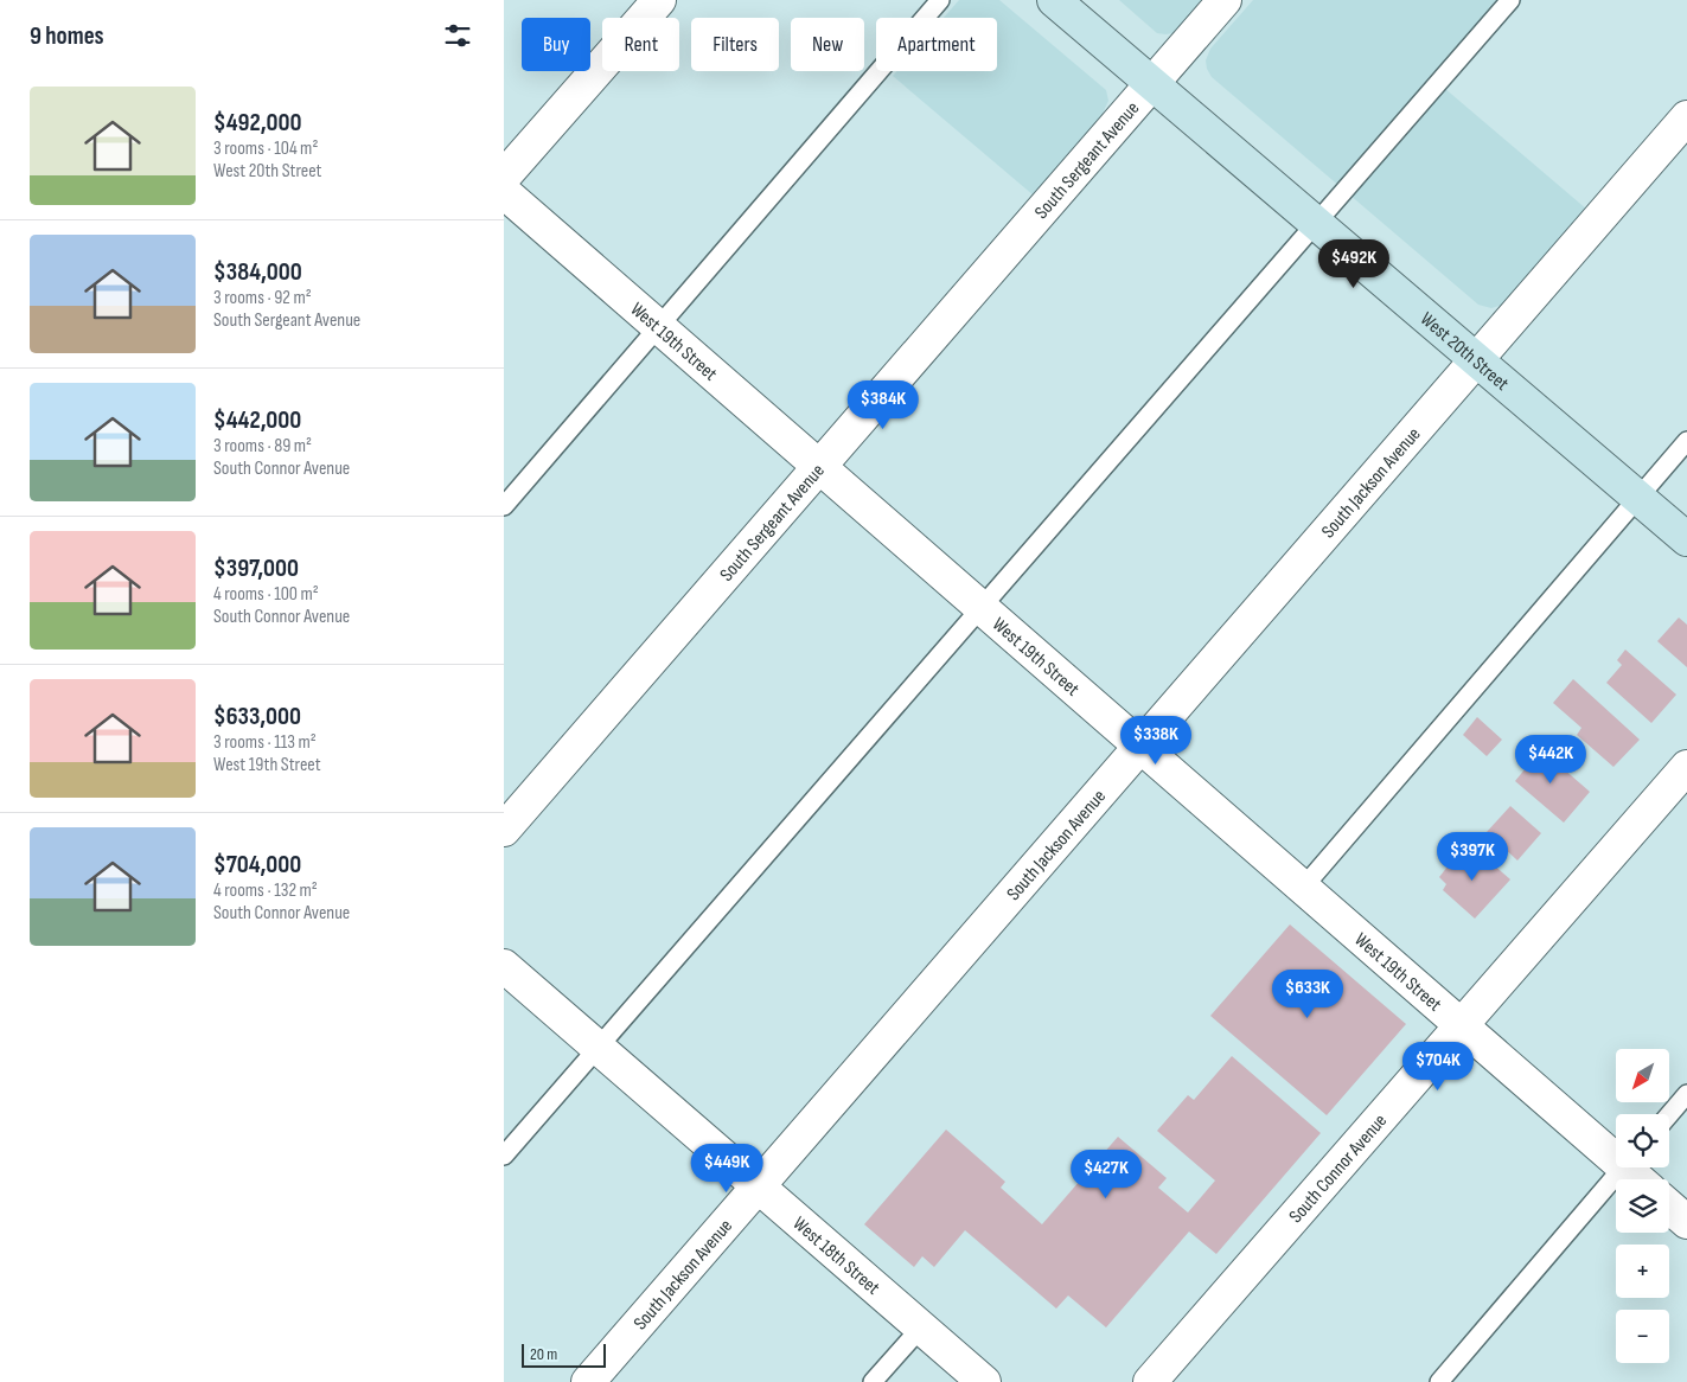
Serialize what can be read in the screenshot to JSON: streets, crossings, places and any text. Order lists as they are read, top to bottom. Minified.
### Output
{"streets":{"main road":["West 20th Street"],"street":["South Sergeant Avenue","West 19th Street","South Jackson Avenue","South Connor Avenue","West 18th Street"]},"crossings":[["South Sergeant Avenue","West 19th Street"],["South Sergeant Avenue","West 20th Street"],["West 19th Street","South Jackson Avenue"],["West 19th Street","South Connor Avenue"],["West 20th Street","South Jackson Avenue"],["South Jackson Avenue","West 18th Street"]],"scale_bar":"20 m","north":"bottom left","page":{"heading":"9 homes","chip":["Buy","Rent","Filters","New","Apartment"],"list":[{"name":"$492,000","note":"3 rooms · 104 m² · West 20th Street"},{"name":"$384,000","note":"3 rooms · 92 m² · South Sergeant Avenue"},{"name":"$442,000","note":"3 rooms · 89 m² · South Connor Avenue"},{"name":"$397,000","note":"4 rooms · 100 m² · South Connor Avenue"},{"name":"$633,000","note":"3 rooms · 113 m² · West 19th Street"},{"name":"$704,000","note":"4 rooms · 132 m² · South Connor Avenue"}],"price":["$492K","$384K","$338K","$442K","$397K","$633K","$704K","$449K","$427K"],"map_buttons":["+","−"],"scale":"20 m"}}
